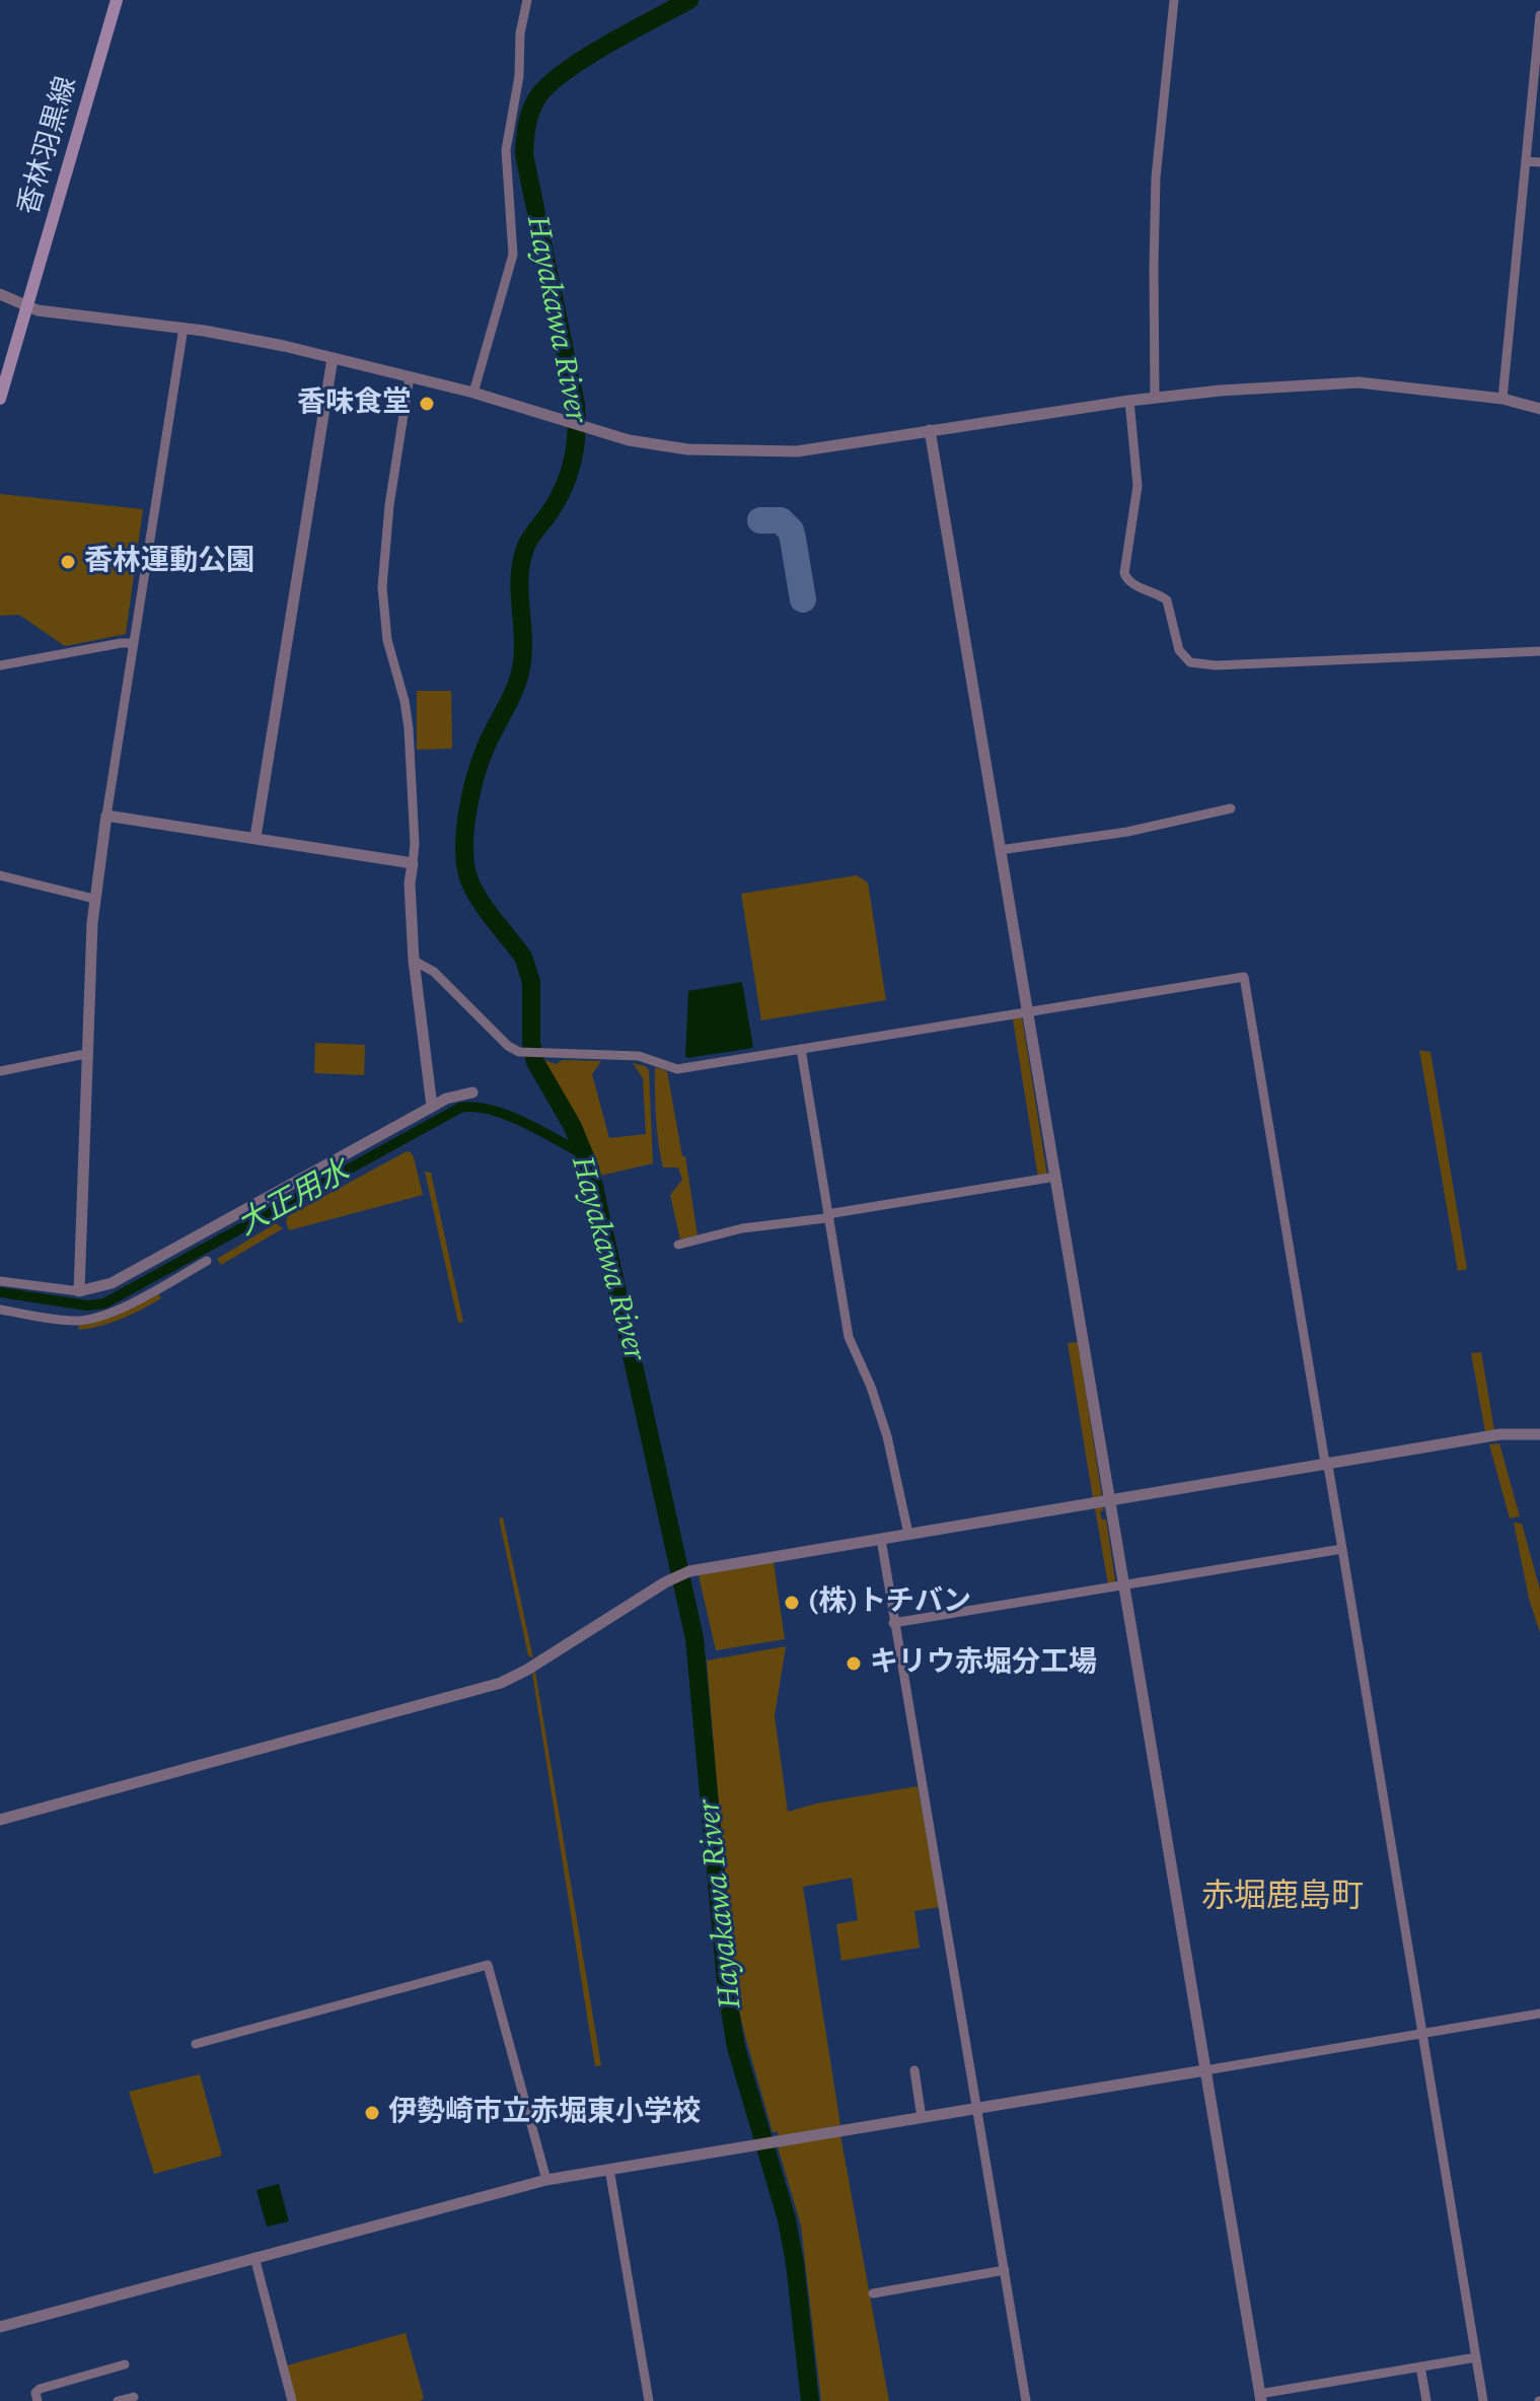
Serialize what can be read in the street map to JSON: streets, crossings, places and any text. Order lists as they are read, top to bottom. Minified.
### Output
{"streets":{"main road":["香林羽黒線"]},"districts":["赤堀鹿島町"],"water":["Hayakawa River","大正用水"],"places":["香味食堂","香林運動公園","(株)トチバン","キリウ赤堀分工場","伊勢崎市立赤堀東小学校"]}
